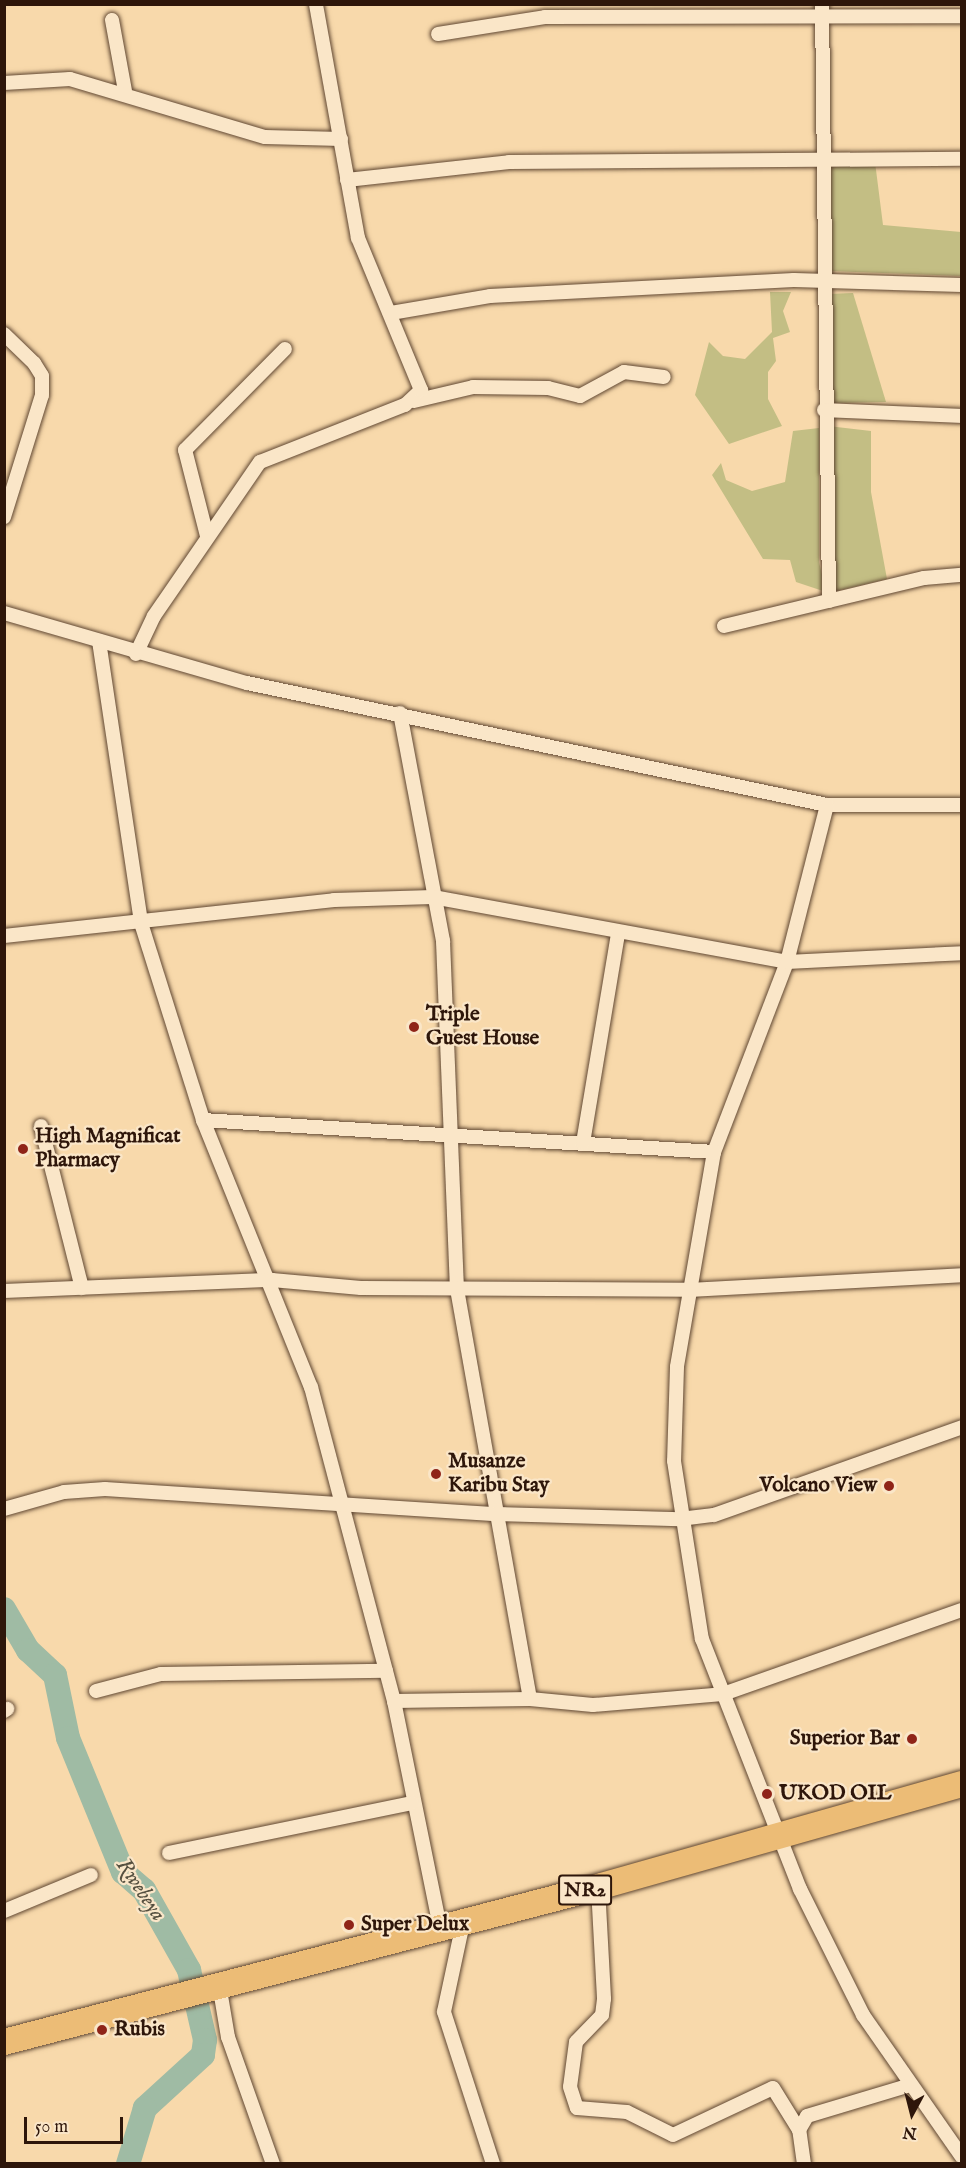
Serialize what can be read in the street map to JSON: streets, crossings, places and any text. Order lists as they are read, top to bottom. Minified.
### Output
{"streets":{"highway":["NR2"]},"water":["Rwebeya"],"places":["Triple Guest House","High Magnificat Pharmacy","Musanze Karibu Stay","Volcano View","Superior Bar","UKOD OIL","Super Delux","Rubis"],"scale_bar":"50 m","north":"bottom"}
